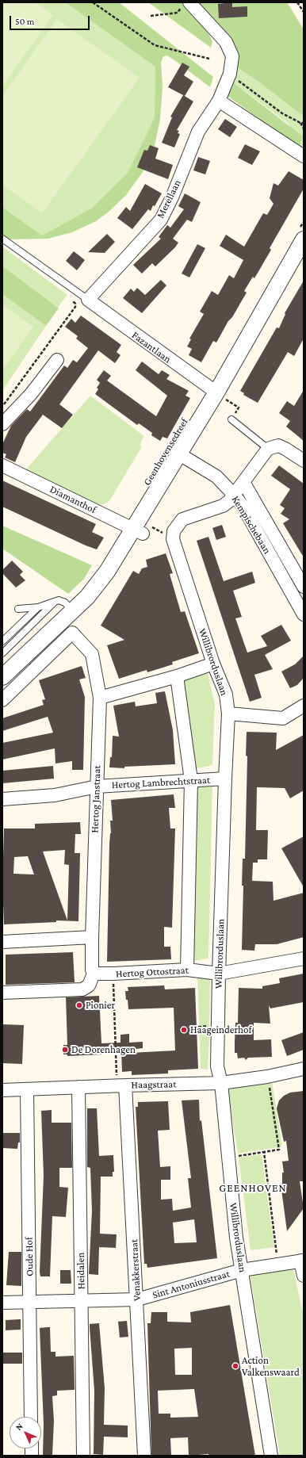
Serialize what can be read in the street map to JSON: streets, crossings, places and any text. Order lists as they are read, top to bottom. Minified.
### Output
{"streets":{"street":["Merellaan","Fazantlaan","Geenhovensedreef","Diamanthof","Kempischebaan","Willibrorduslaan","Hertog Lambrechtstraat","Hertog Janstraat","Hertog Ottostraat","Haagstraat","Oude Hof","Venakkerstraat","Heidalen","Sint Antoniusstraat"]},"crossings":[["Merellaan","Fazantlaan"],["Fazantlaan","Geenhovensedreef"],["Geenhovensedreef","Diamanthof"],["Geenhovensedreef","Kempischebaan"],["Willibrorduslaan","Hertog Lambrechtstraat"],["Willibrorduslaan","Hertog Ottostraat"],["Willibrorduslaan","Haagstraat"],["Willibrorduslaan","Sint Antoniusstraat"],["Hertog Lambrechtstraat","Hertog Janstraat"],["Hertog Janstraat","Hertog Ottostraat"],["Haagstraat","Oude Hof"],["Haagstraat","Venakkerstraat"],["Haagstraat","Heidalen"],["Oude Hof","Sint Antoniusstraat"],["Venakkerstraat","Sint Antoniusstraat"],["Heidalen","Sint Antoniusstraat"]],"districts":["GEENHOVEN"],"places":["Pionier","Haageinderhof","De Dorenhagen","Action Valkenswaard"],"scale_bar":"50 m","north":"top left"}
